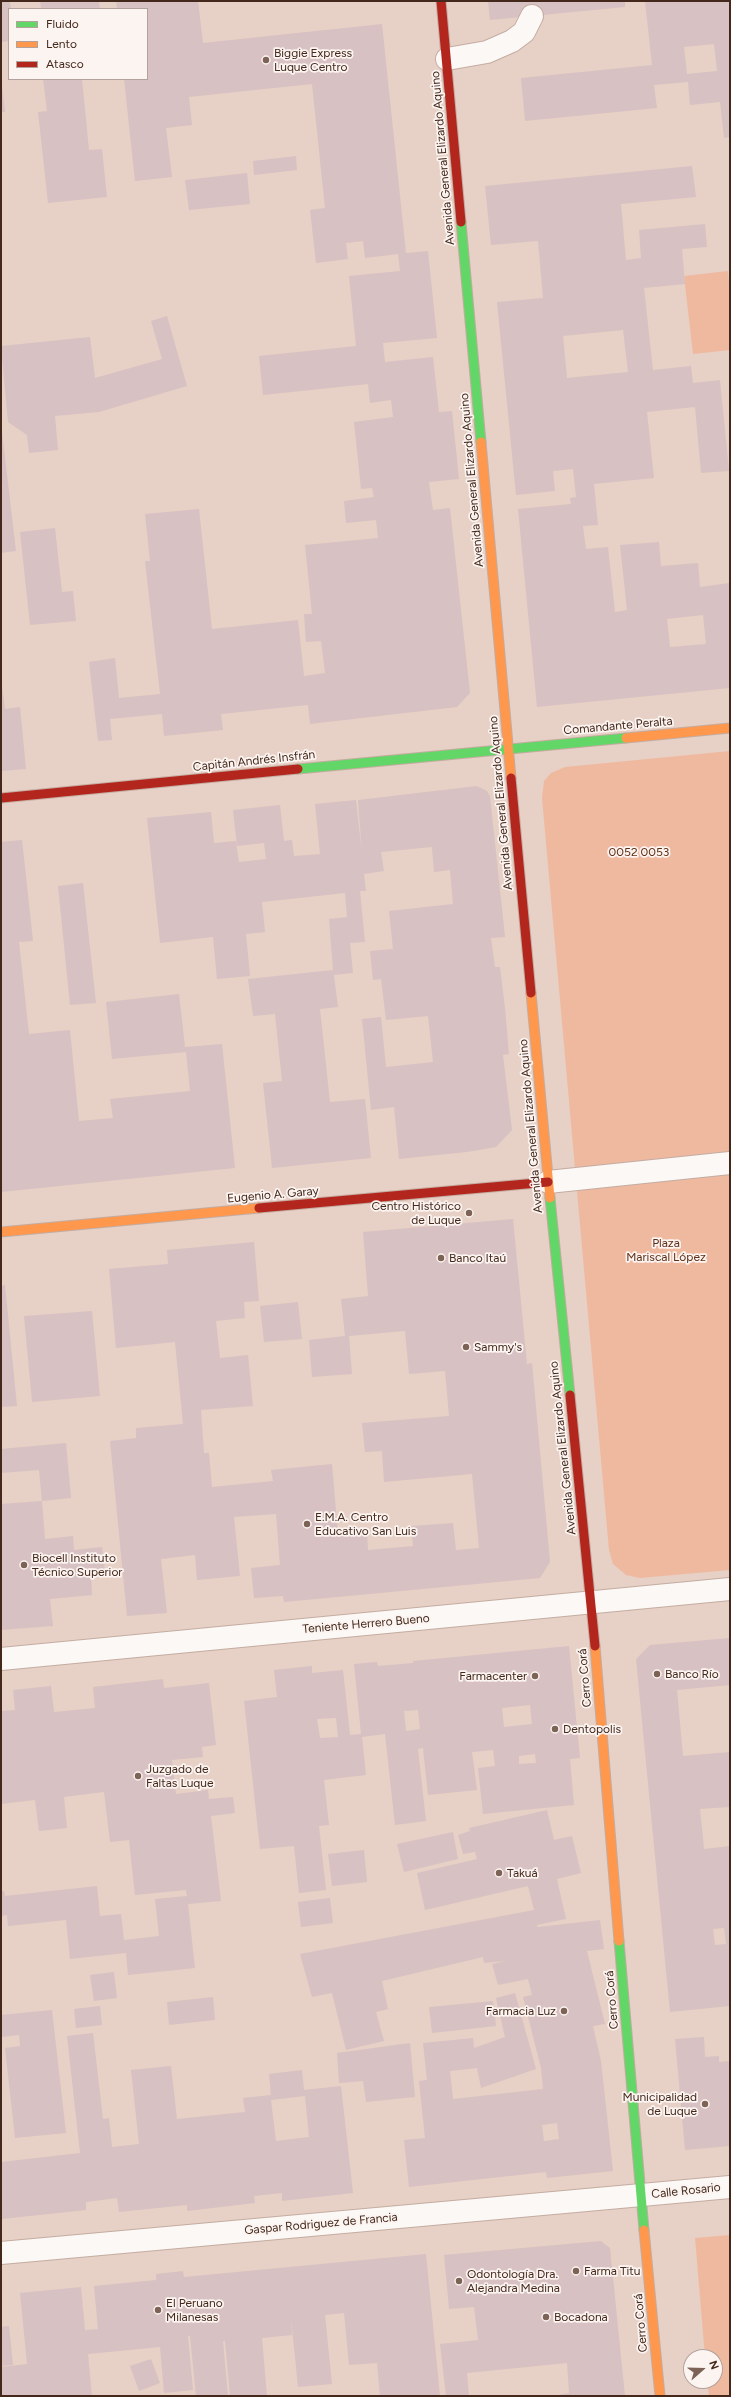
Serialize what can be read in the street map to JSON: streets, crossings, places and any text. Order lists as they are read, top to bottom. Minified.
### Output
{"streets":{"main road":["Avenida General Elizardo Aquino","Comandante Peralta","Capitán Andrés Insfrán","Eugenio A. Garay","Cerro Corá"],"street":["Teniente Herrero Bueno","Calle Rosario","Gaspar Rodriguez de Francia"]},"crossings":[["Avenida General Elizardo Aquino","Comandante Peralta"],["Avenida General Elizardo Aquino","Capitán Andrés Insfrán"],["Avenida General Elizardo Aquino","Eugenio A. Garay"],["Avenida General Elizardo Aquino","Teniente Herrero Bueno"],["Avenida General Elizardo Aquino","Cerro Corá"],["Comandante Peralta","Capitán Andrés Insfrán"],["Teniente Herrero Bueno","Cerro Corá"],["Cerro Corá","Calle Rosario"],["Cerro Corá","Gaspar Rodriguez de Francia"],["Calle Rosario","Gaspar Rodriguez de Francia"]],"parks":["0052 0053","Plaza Mariscal López"],"places":["Biggie Express Luque Centro","Centro Histórico de Luque","Banco Itaú","Sammy's","E.M.A. Centro Educativo San Luis","Biocell Instituto Técnico Superior","Banco Río","Farmacenter","Dentopolis","Juzgado de Faltas Luque","Takuá","Farmacia Luz","Municipalidad de Luque","Farma Titu","Odontología Dra. Alejandra Medina","El Peruano Milanesas","Bocadona"],"legend":["Fluido","Lento","Atasco"],"north":"right"}
